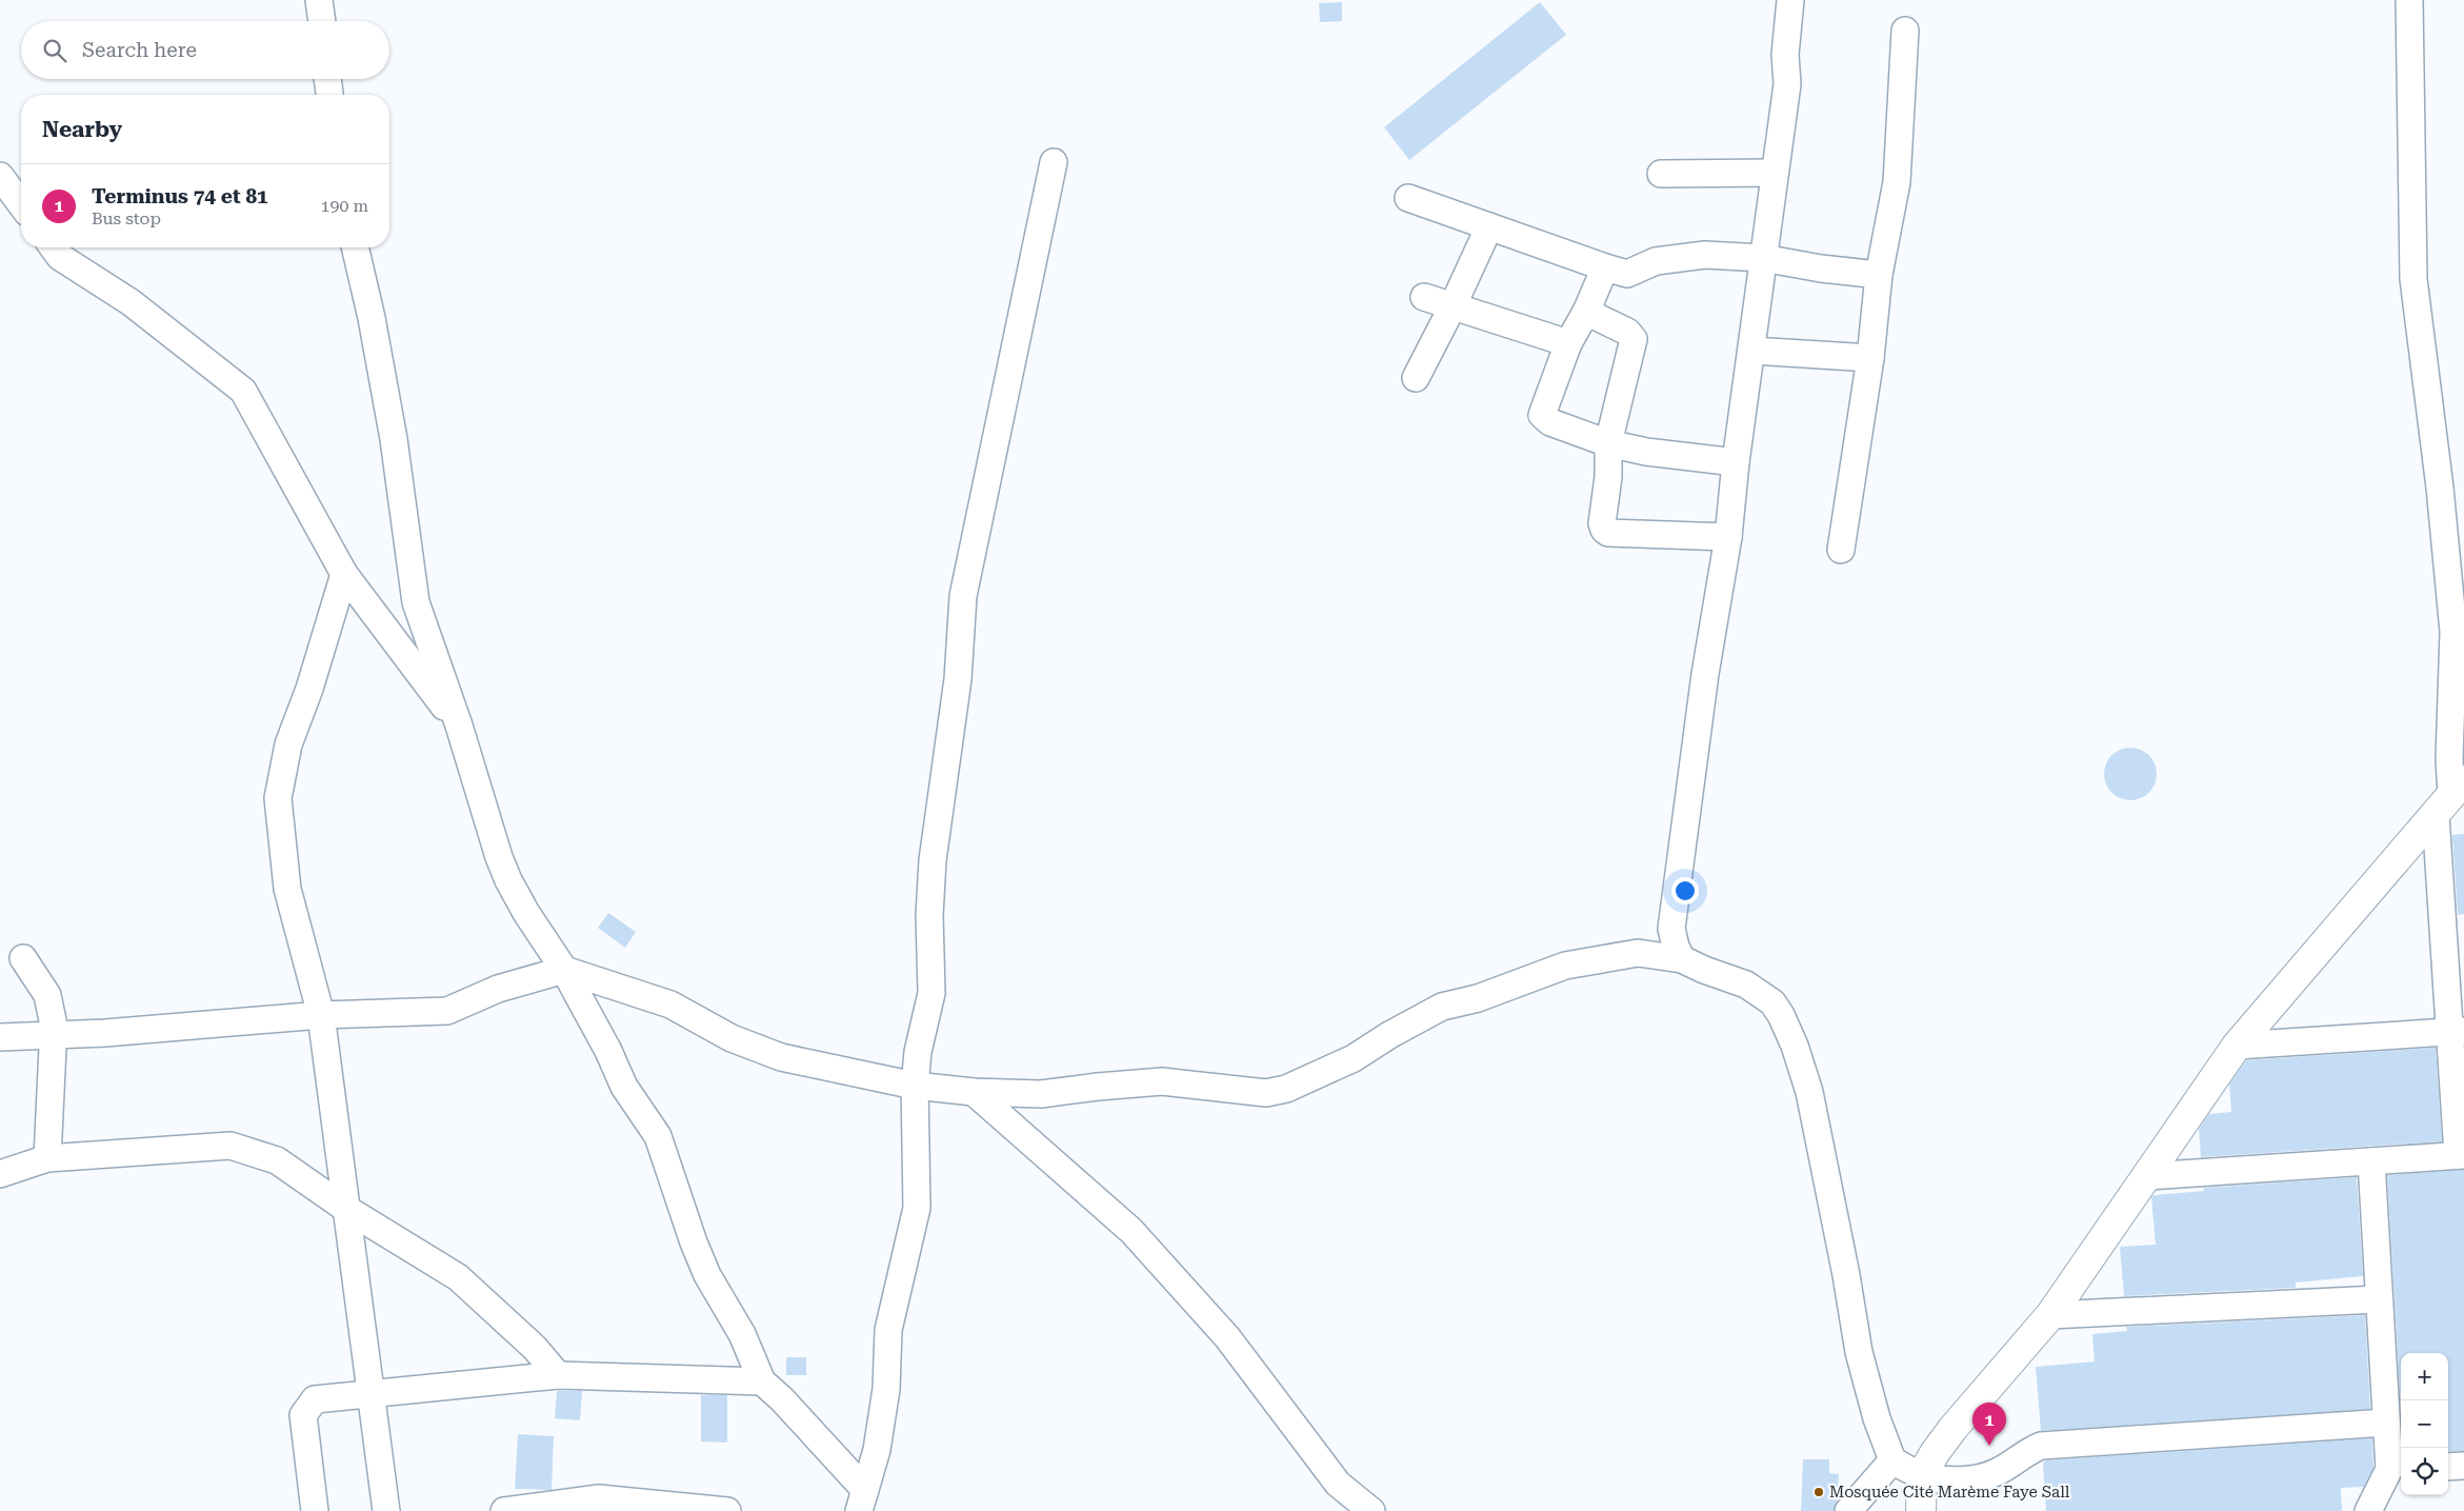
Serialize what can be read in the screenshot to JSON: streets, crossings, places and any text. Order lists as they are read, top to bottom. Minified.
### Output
{"places":["Mosquée Cité Marème Faye Sall"],"page":{"search":"Search here","heading":"Nearby","list":[{"mark":"1","name":"Terminus 74 et 81","note":"Bus stop","value":"190 m"}],"map_buttons":["+","−"],"pins":"1"}}
